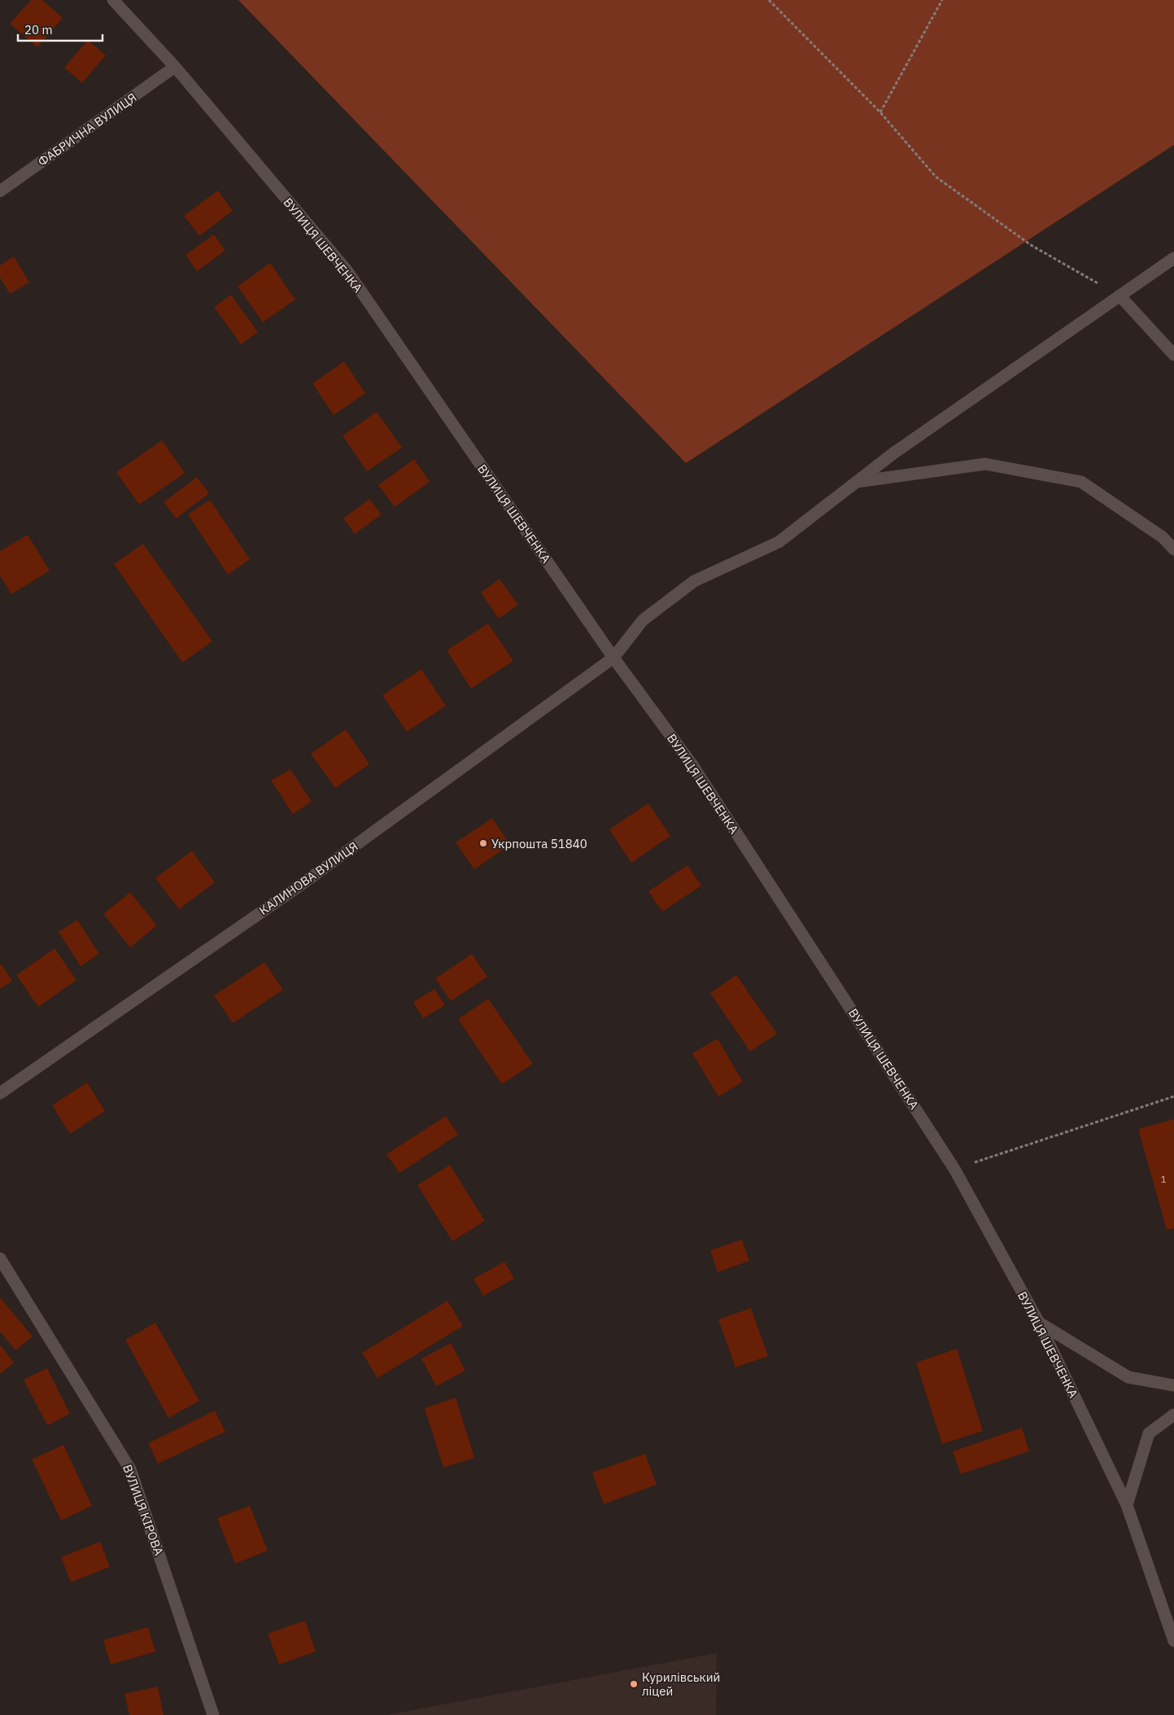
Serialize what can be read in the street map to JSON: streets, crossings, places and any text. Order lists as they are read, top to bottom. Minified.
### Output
{"streets":{"street":["ФАБРИЧНА ВУЛИЦЯ","ВУЛИЦЯ ШЕВЧЕНКА","КАЛИНОВА ВУЛИЦЯ","ВУЛИЦЯ КІРОВА"]},"crossings":[["ФАБРИЧНА ВУЛИЦЯ","ВУЛИЦЯ ШЕВЧЕНКА"],["ВУЛИЦЯ ШЕВЧЕНКА","КАЛИНОВА ВУЛИЦЯ"]],"places":["Укрпошта 51840","Курилівський ліцей"],"house_numbers":["1"],"scale_bar":"20 m"}
